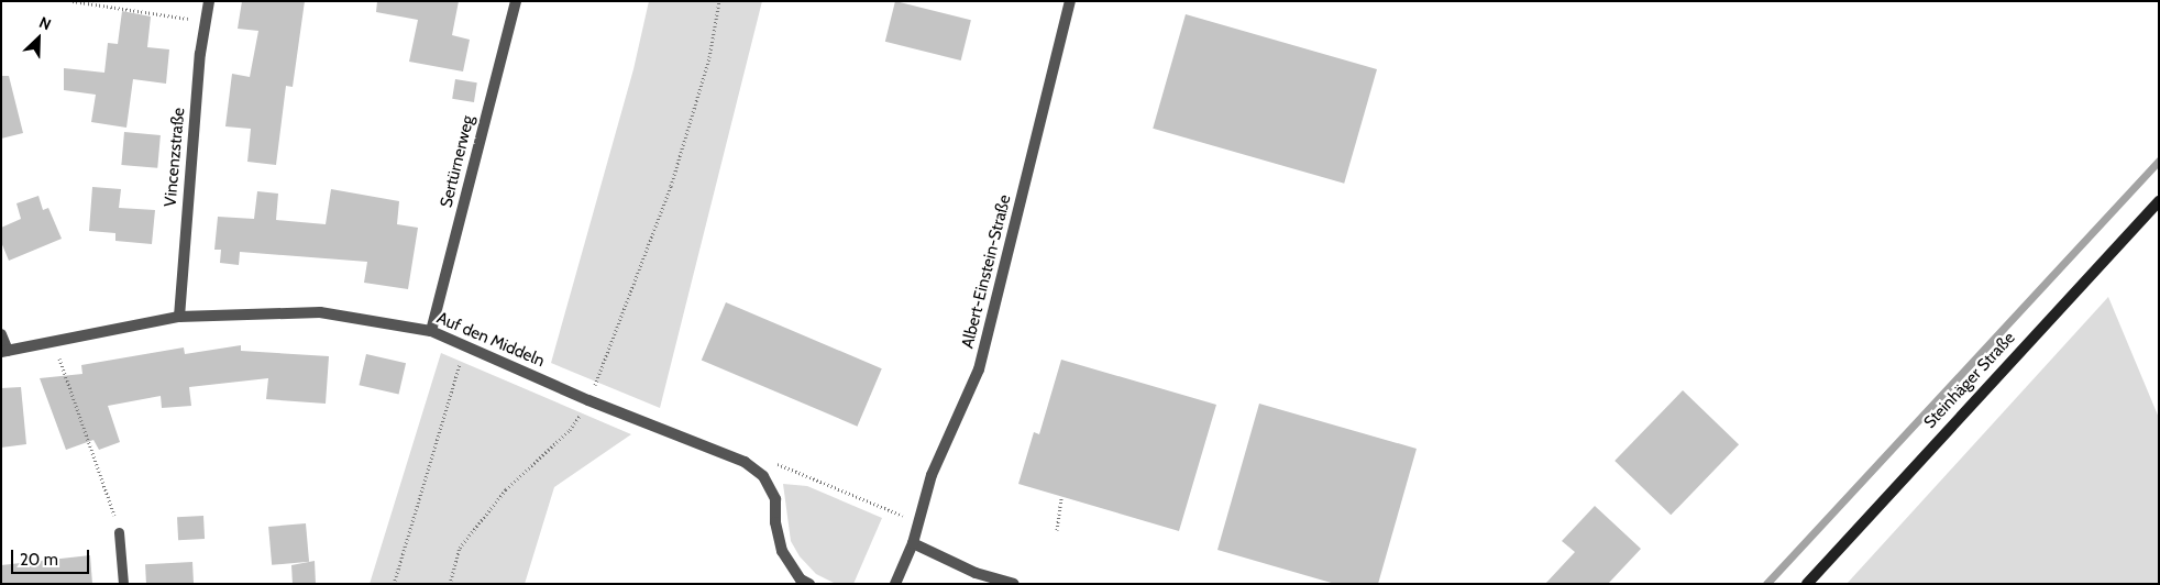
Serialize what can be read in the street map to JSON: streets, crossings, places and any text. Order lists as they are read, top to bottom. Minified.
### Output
{"streets":{"main road":["Steinhäger Straße"],"street":["Vincenzstraße","Sertürnerweg","Albert-Einstein-Straße","Auf den Middeln"]},"crossings":[["Vincenzstraße","Auf den Middeln"],["Sertürnerweg","Auf den Middeln"]],"scale_bar":"20 m","north":"top right"}
